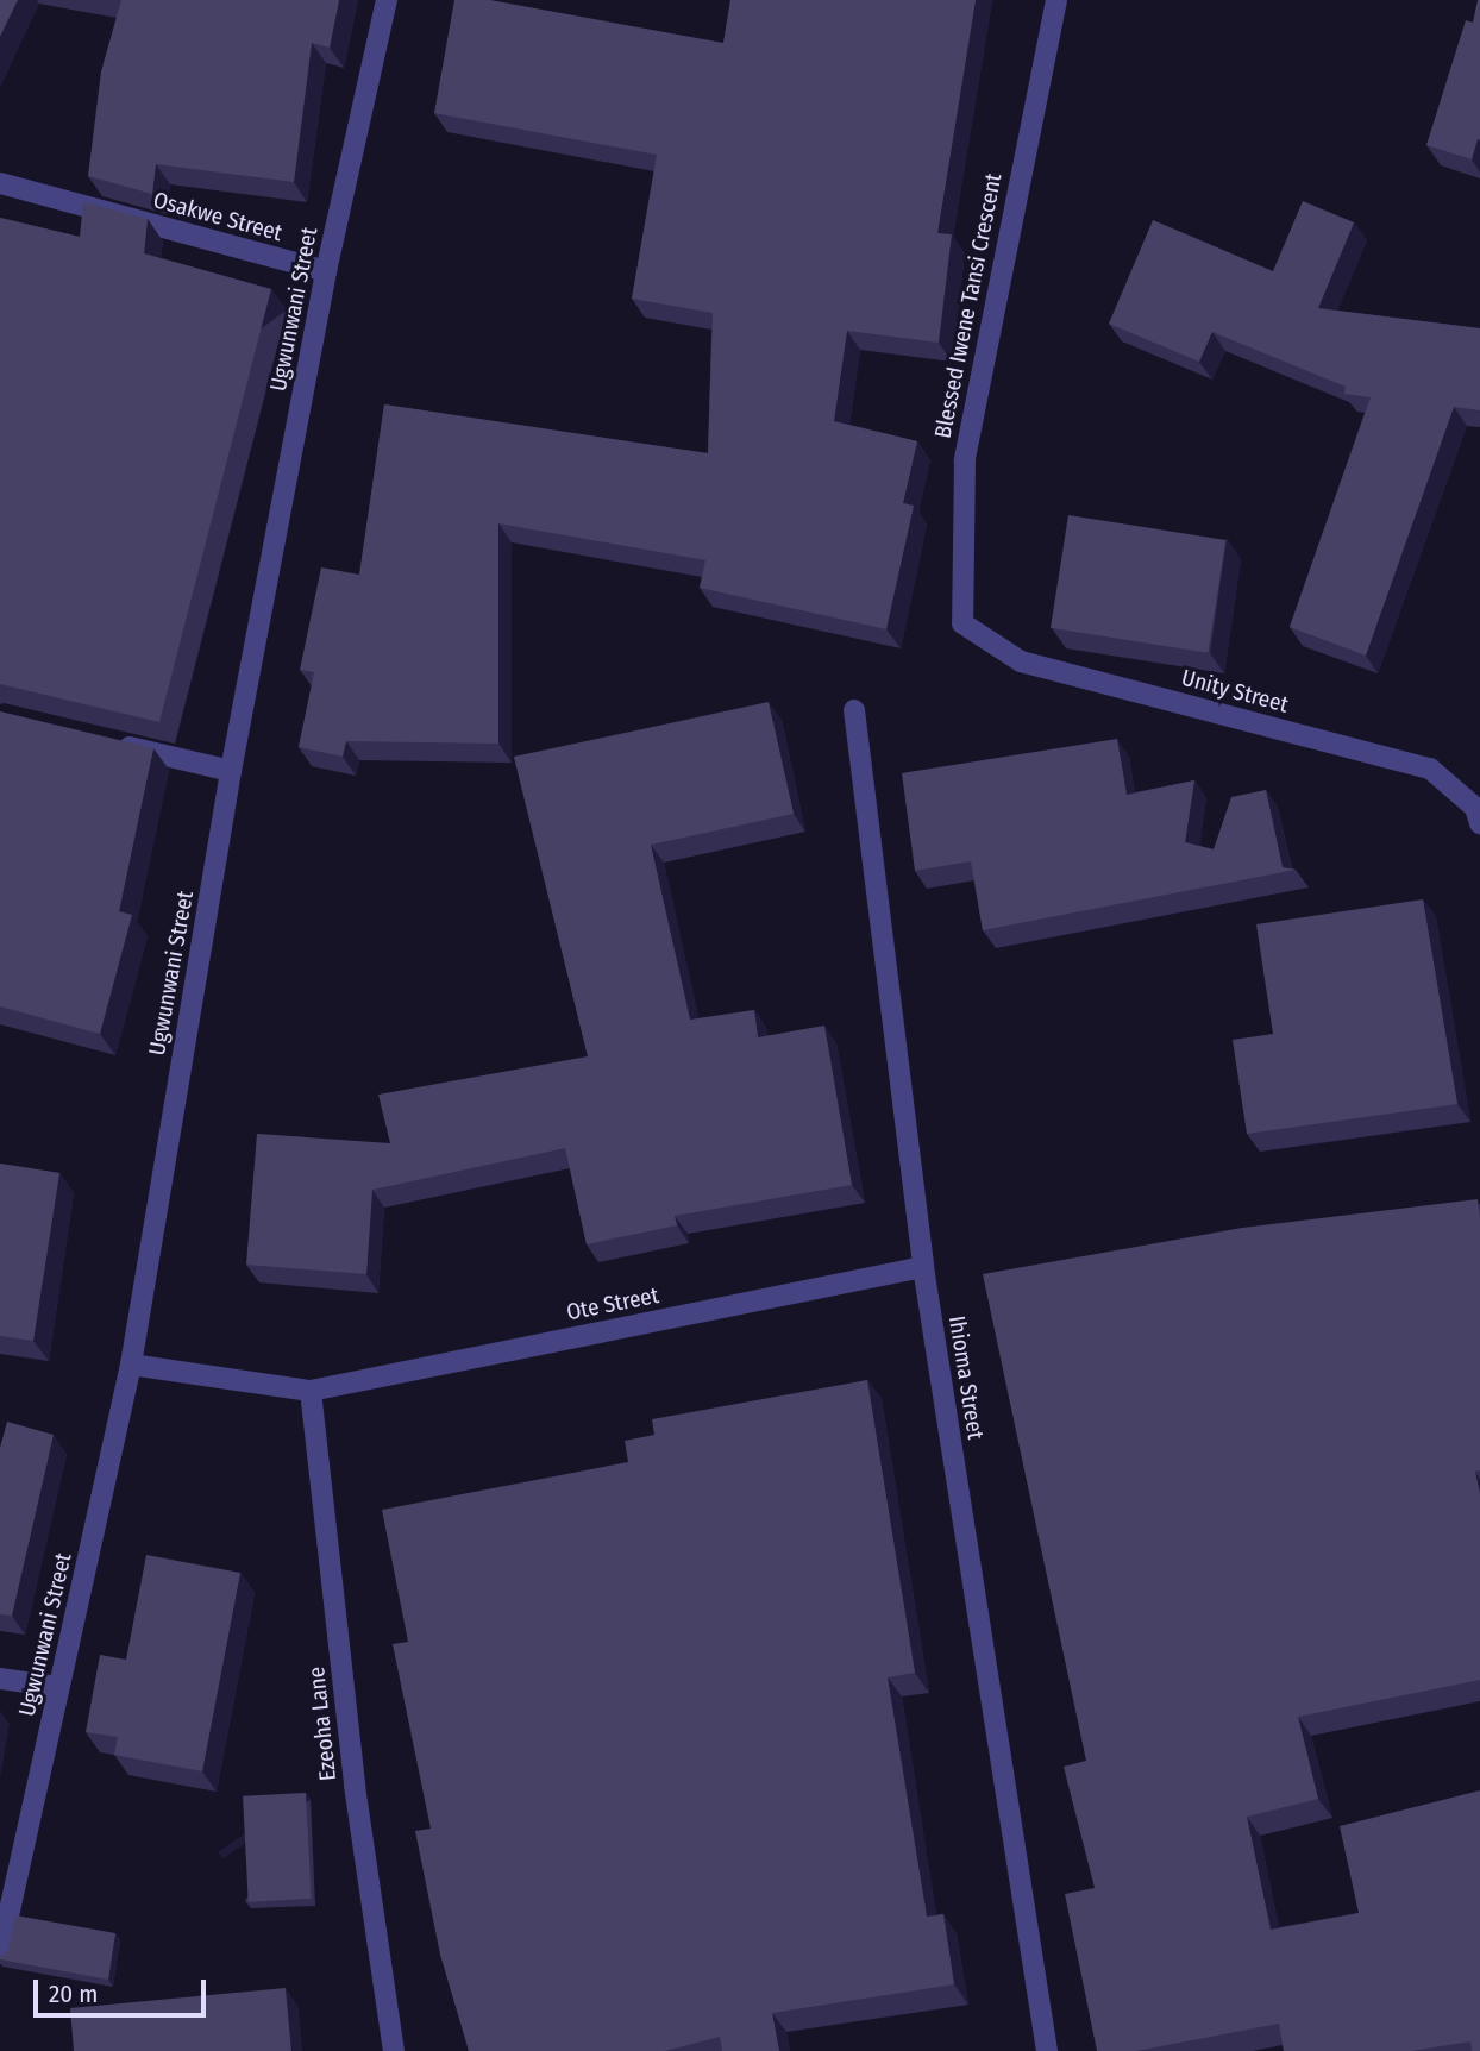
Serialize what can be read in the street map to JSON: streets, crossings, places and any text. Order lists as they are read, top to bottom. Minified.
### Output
{"streets":{"street":["Osakwe Street","Blessed Iwene Tansi Crescent","Ugwunwani Street","Unity Street","Ote Street","Ihioma Street","Ezeoha Lane"]},"crossings":[["Osakwe Street","Ugwunwani Street"],["Blessed Iwene Tansi Crescent","Unity Street"],["Ugwunwani Street","Ote Street"],["Ote Street","Ihioma Street"],["Ote Street","Ezeoha Lane"]],"scale_bar":"20 m"}
